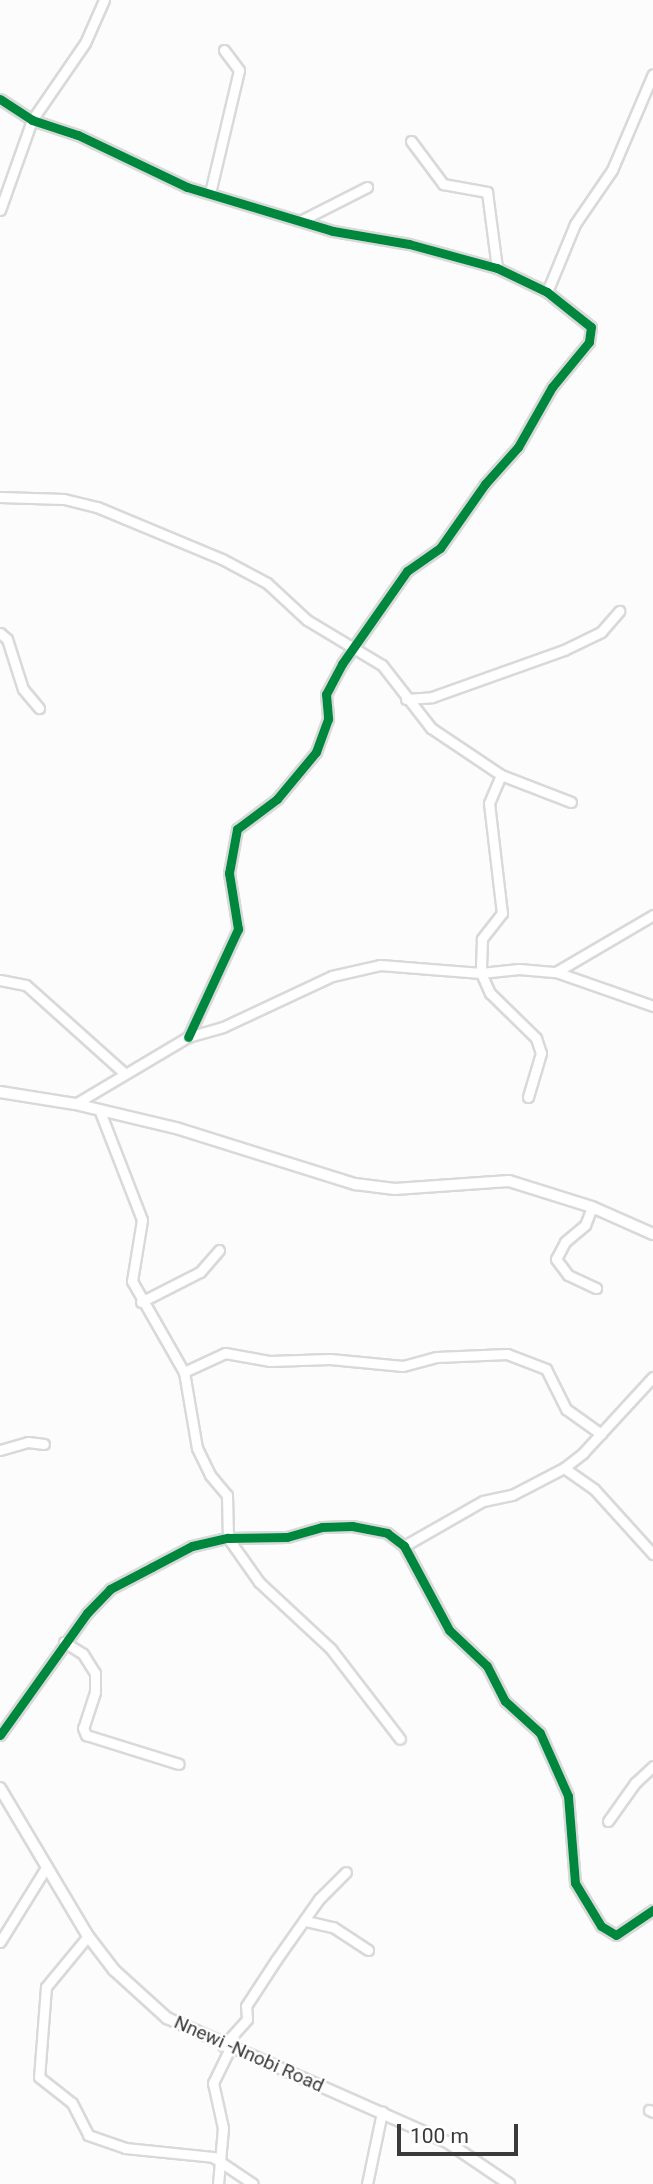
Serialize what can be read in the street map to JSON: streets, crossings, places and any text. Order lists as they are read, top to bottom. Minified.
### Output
{"streets":{"main road":["Nnewi -Nnobi Road"]},"scale_bar":"100 m"}
